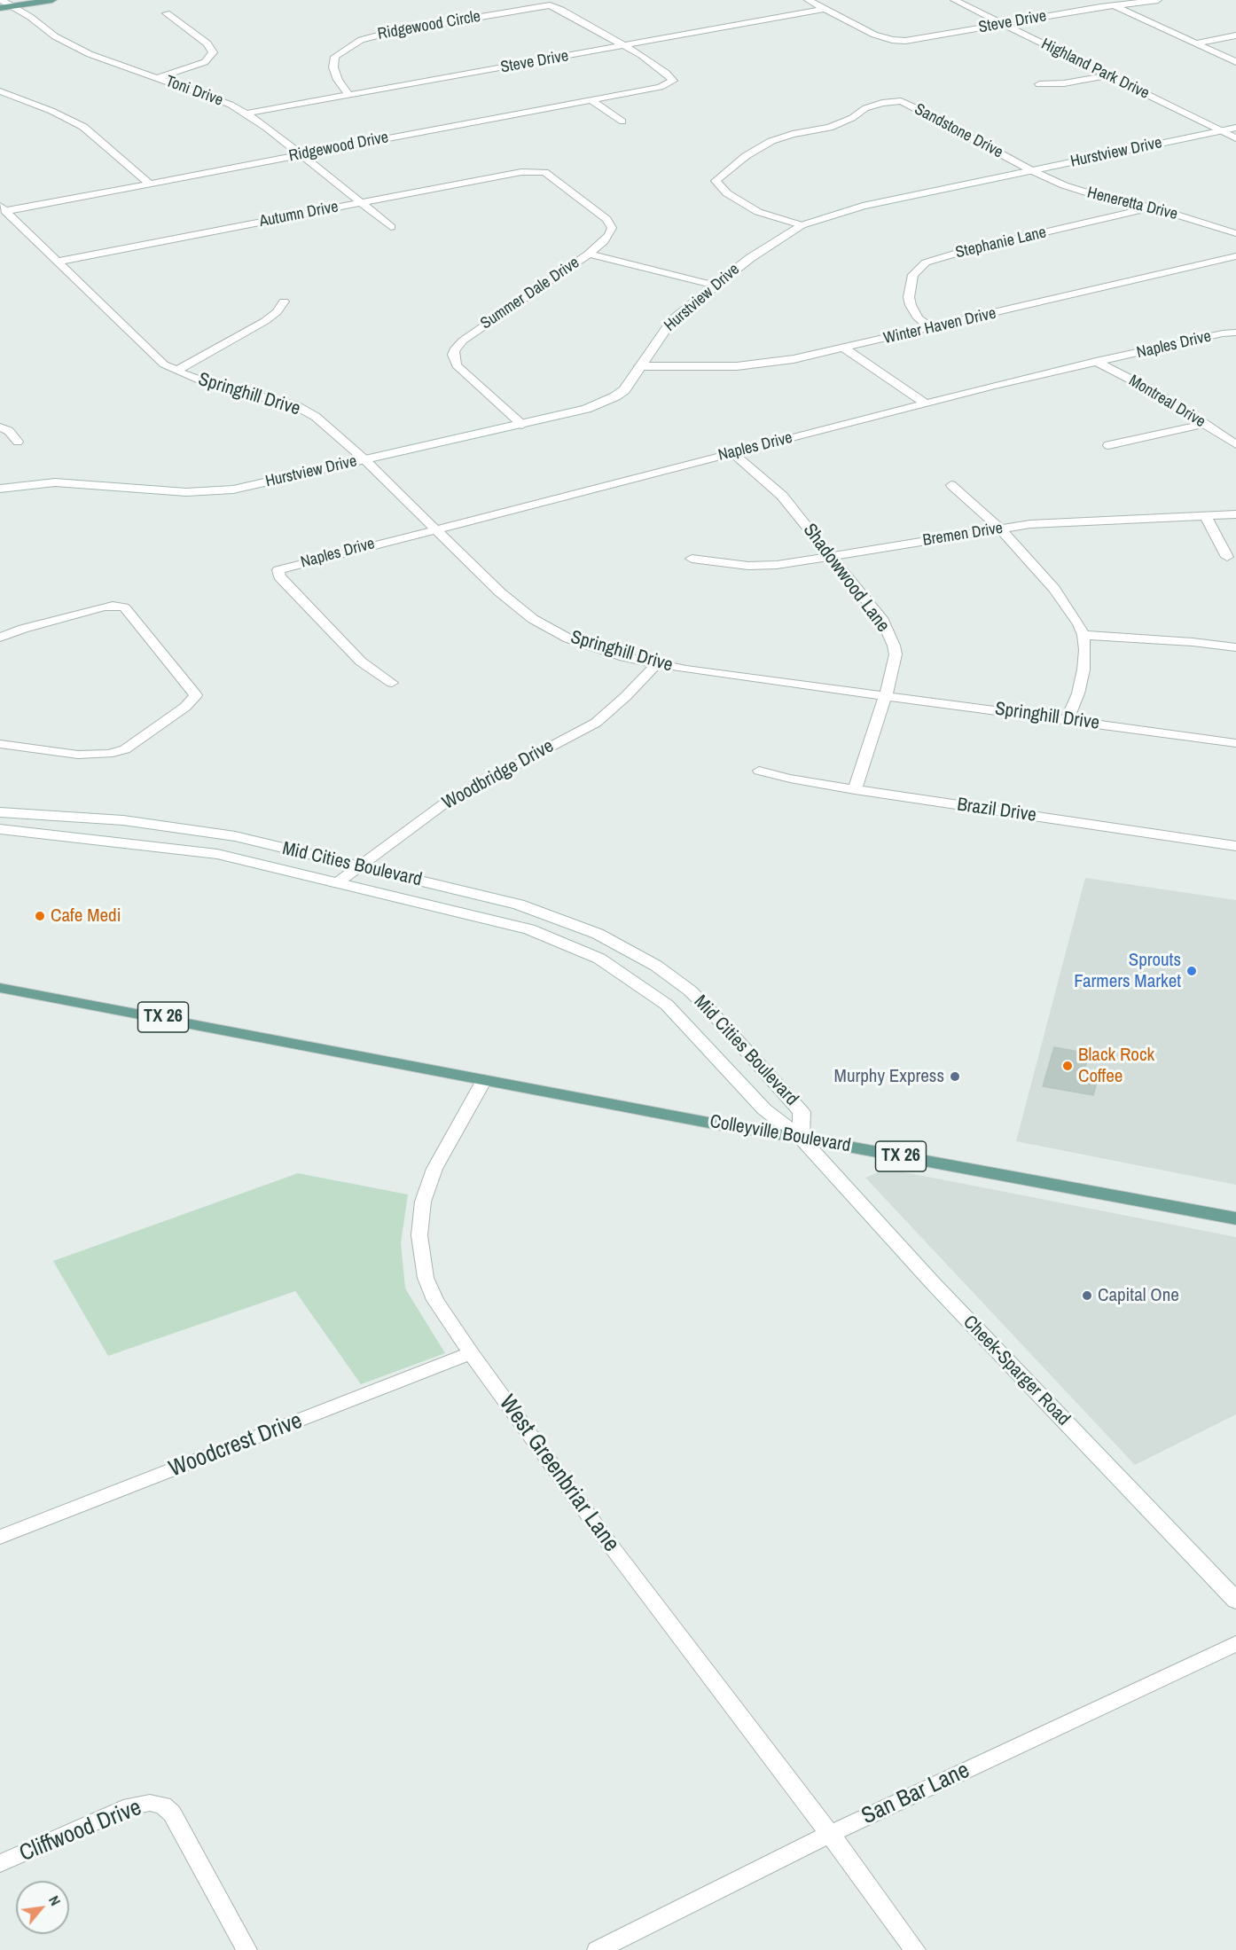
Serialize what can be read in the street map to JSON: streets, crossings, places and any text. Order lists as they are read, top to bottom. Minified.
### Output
{"streets":{"main road":["Hurstview Drive","Mid Cities Boulevard","TX 26","Colleyville Boulevard","Cheek-Sparger Road"],"street":["Steve Drive","Ridgewood Circle","Highland Park Drive","Toni Drive","Sandstone Drive","Ridgewood Drive","Heneretta Drive","Autumn Drive","Stephanie Lane","Summer Dale Drive","Winter Haven Drive","Naples Drive","Springhill Drive","Montreal Drive","Bremen Drive","Shadowwood Lane","Woodbridge Drive","Brazil Drive","Woodcrest Drive","West Greenbriar Lane","San Bar Lane","Cliffwood Drive"]},"crossings":[["Steve Drive","Ridgewood Circle"],["Steve Drive","Highland Park Drive"],["Steve Drive","Toni Drive"],["Ridgewood Circle","Ridgewood Drive"],["Highland Park Drive","Hurstview Drive"],["Toni Drive","Ridgewood Drive"],["Toni Drive","Autumn Drive"],["Sandstone Drive","Hurstview Drive"],["Sandstone Drive","Heneretta Drive"],["Ridgewood Drive","Springhill Drive"],["Hurstview Drive","Heneretta Drive"],["Hurstview Drive","Summer Dale Drive"],["Hurstview Drive","Winter Haven Drive"],["Hurstview Drive","Springhill Drive"],["Heneretta Drive","Stephanie Lane"],["Autumn Drive","Summer Dale Drive"],["Autumn Drive","Springhill Drive"],["Stephanie Lane","Winter Haven Drive"],["Naples Drive","Springhill Drive"],["Naples Drive","Montreal Drive"],["Naples Drive","Shadowwood Lane"],["Springhill Drive","Shadowwood Lane"],["Springhill Drive","Woodbridge Drive"],["Bremen Drive","Shadowwood Lane"],["Shadowwood Lane","Brazil Drive"],["Woodbridge Drive","Mid Cities Boulevard"],["Mid Cities Boulevard","Colleyville Boulevard"],["Mid Cities Boulevard","Cheek-Sparger Road"],["Colleyville Boulevard","Cheek-Sparger Road"],["Colleyville Boulevard","West Greenbriar Lane"],["Woodcrest Drive","West Greenbriar Lane"],["West Greenbriar Lane","San Bar Lane"]],"places":["Cafe Medi","Sprouts Farmers Market","Black Rock Coffee","Murphy Express","Capital One"],"north":"top right"}
